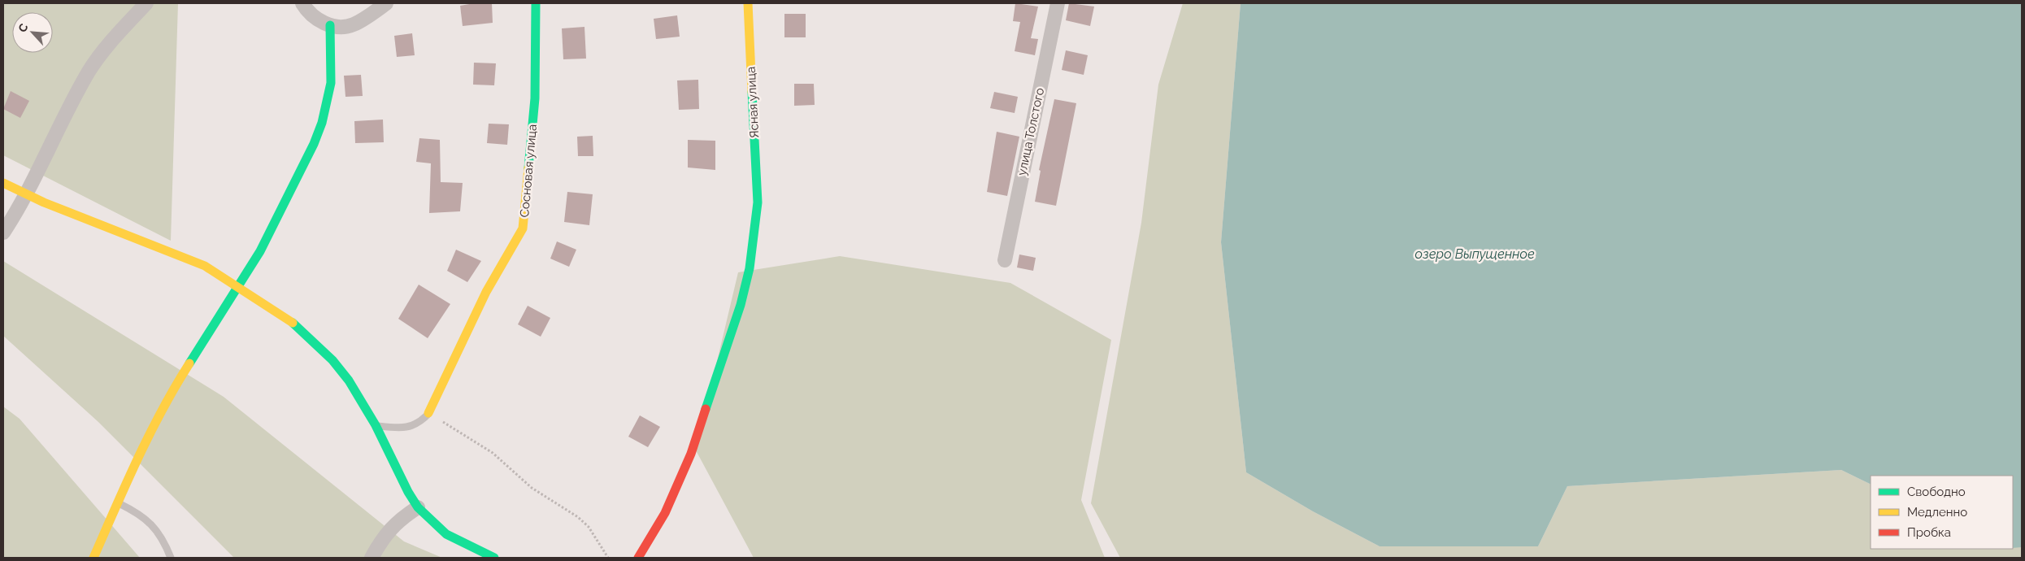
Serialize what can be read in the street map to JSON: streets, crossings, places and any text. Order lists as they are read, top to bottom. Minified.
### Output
{"streets":{"street":["Ясная улица","улица Толстого","Сосновая улица"]},"water":["озеро Выпущенное"],"legend":["Свободно","Медленно","Пробка"],"north":"top left"}
